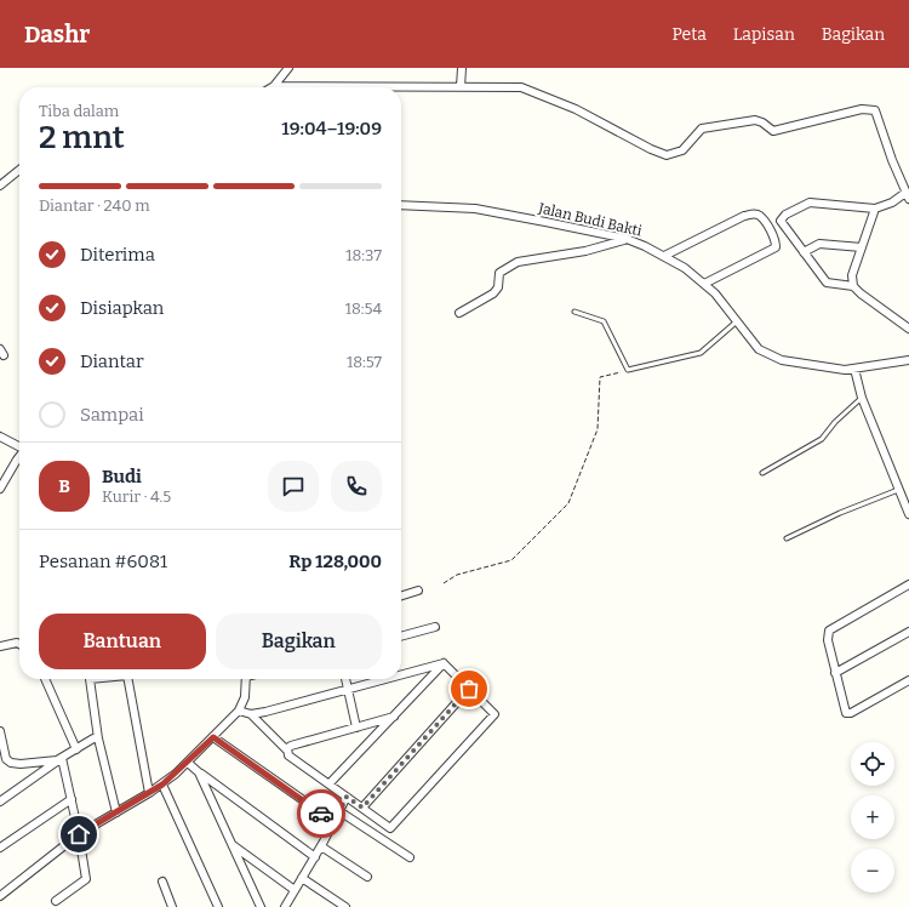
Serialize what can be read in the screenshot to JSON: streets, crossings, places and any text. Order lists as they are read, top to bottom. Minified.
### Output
{"streets":{"street":["Jalan Budi Bakti"]},"page":{"header":"Dashr","nav":["Peta","Lapisan","Bagikan"],"heading":["2 mnt","Tiba dalam","19:04–19:09"],"panel":["Budi","Kurir · 4.5","Pesanan #6081","Rp 128,000"],"bar":"Diantar · 240 m","list":[["Diterima","18:37"],["Disiapkan","18:54"],["Diantar","18:57"],"Sampai"],"round":"B","buttons":["Bantuan","Bagikan"],"map_buttons":["+","−"]}}
